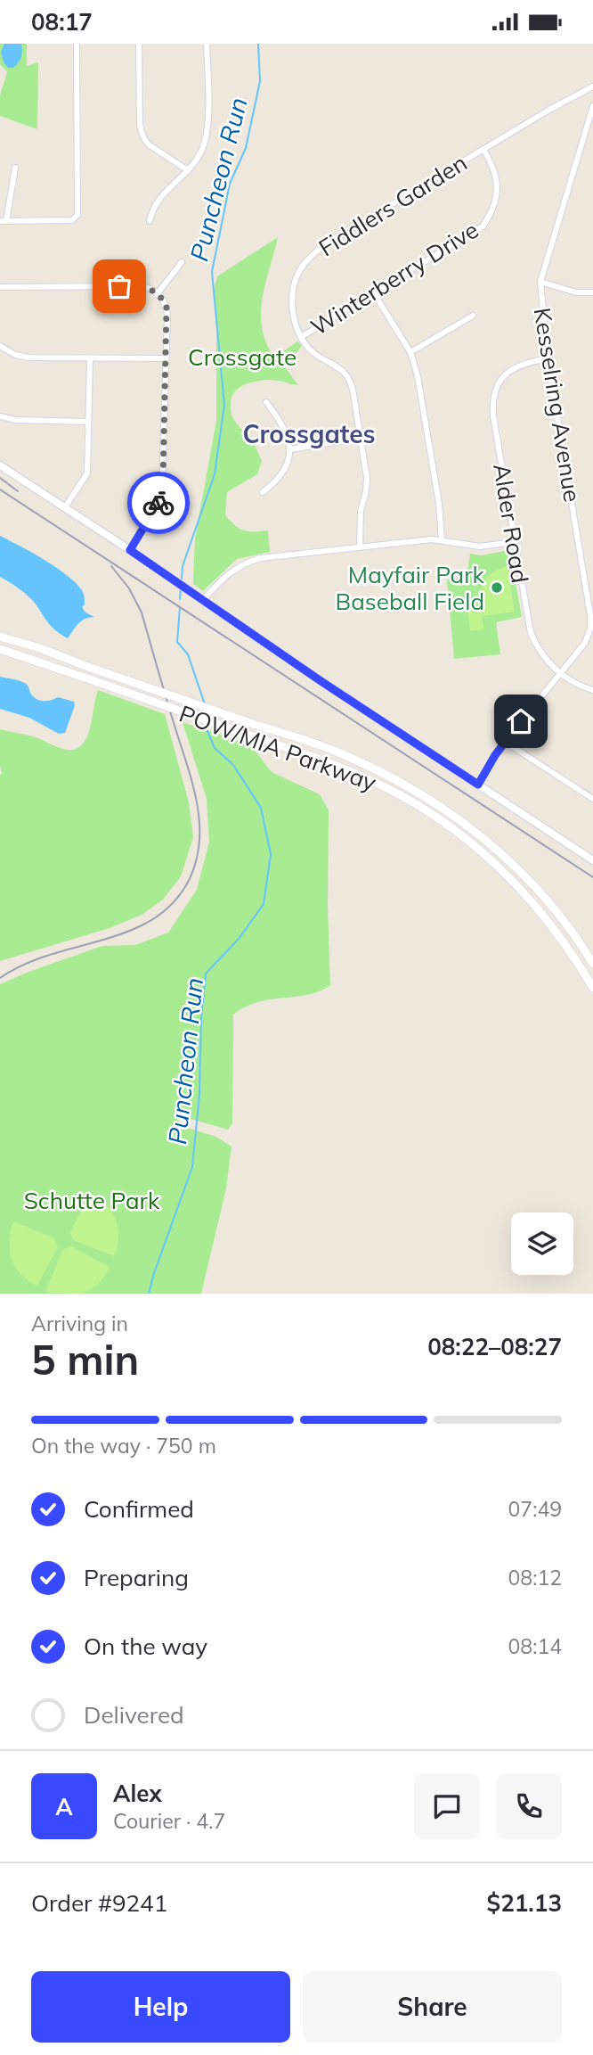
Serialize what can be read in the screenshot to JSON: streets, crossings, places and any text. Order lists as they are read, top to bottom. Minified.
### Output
{"streets":{"main road":["POW/MIA Parkway"],"street":["Fiddlers Garden","Winterberry Drive","Kesselring Avenue","Alder Road"]},"crossings":[["Fiddlers Garden","Winterberry Drive"],["Kesselring Avenue","Alder Road"]],"districts":["Crossgates"],"water":["Puncheon Run"],"parks":["Crossgate","Schutte Park"],"places":["Mayfair Park Baseball Field"],"page":{"status":"08:17","heading":["5 min","Arriving in","08:22–08:27"],"panel":["Alex","Courier · 4.7","Order #9241","$21.13"],"bar":"On the way · 750 m","list":[["Confirmed","07:49"],["Preparing","08:12"],["On the way","08:14"],"Delivered"],"round":"A","buttons":["Help","Share"]}}
